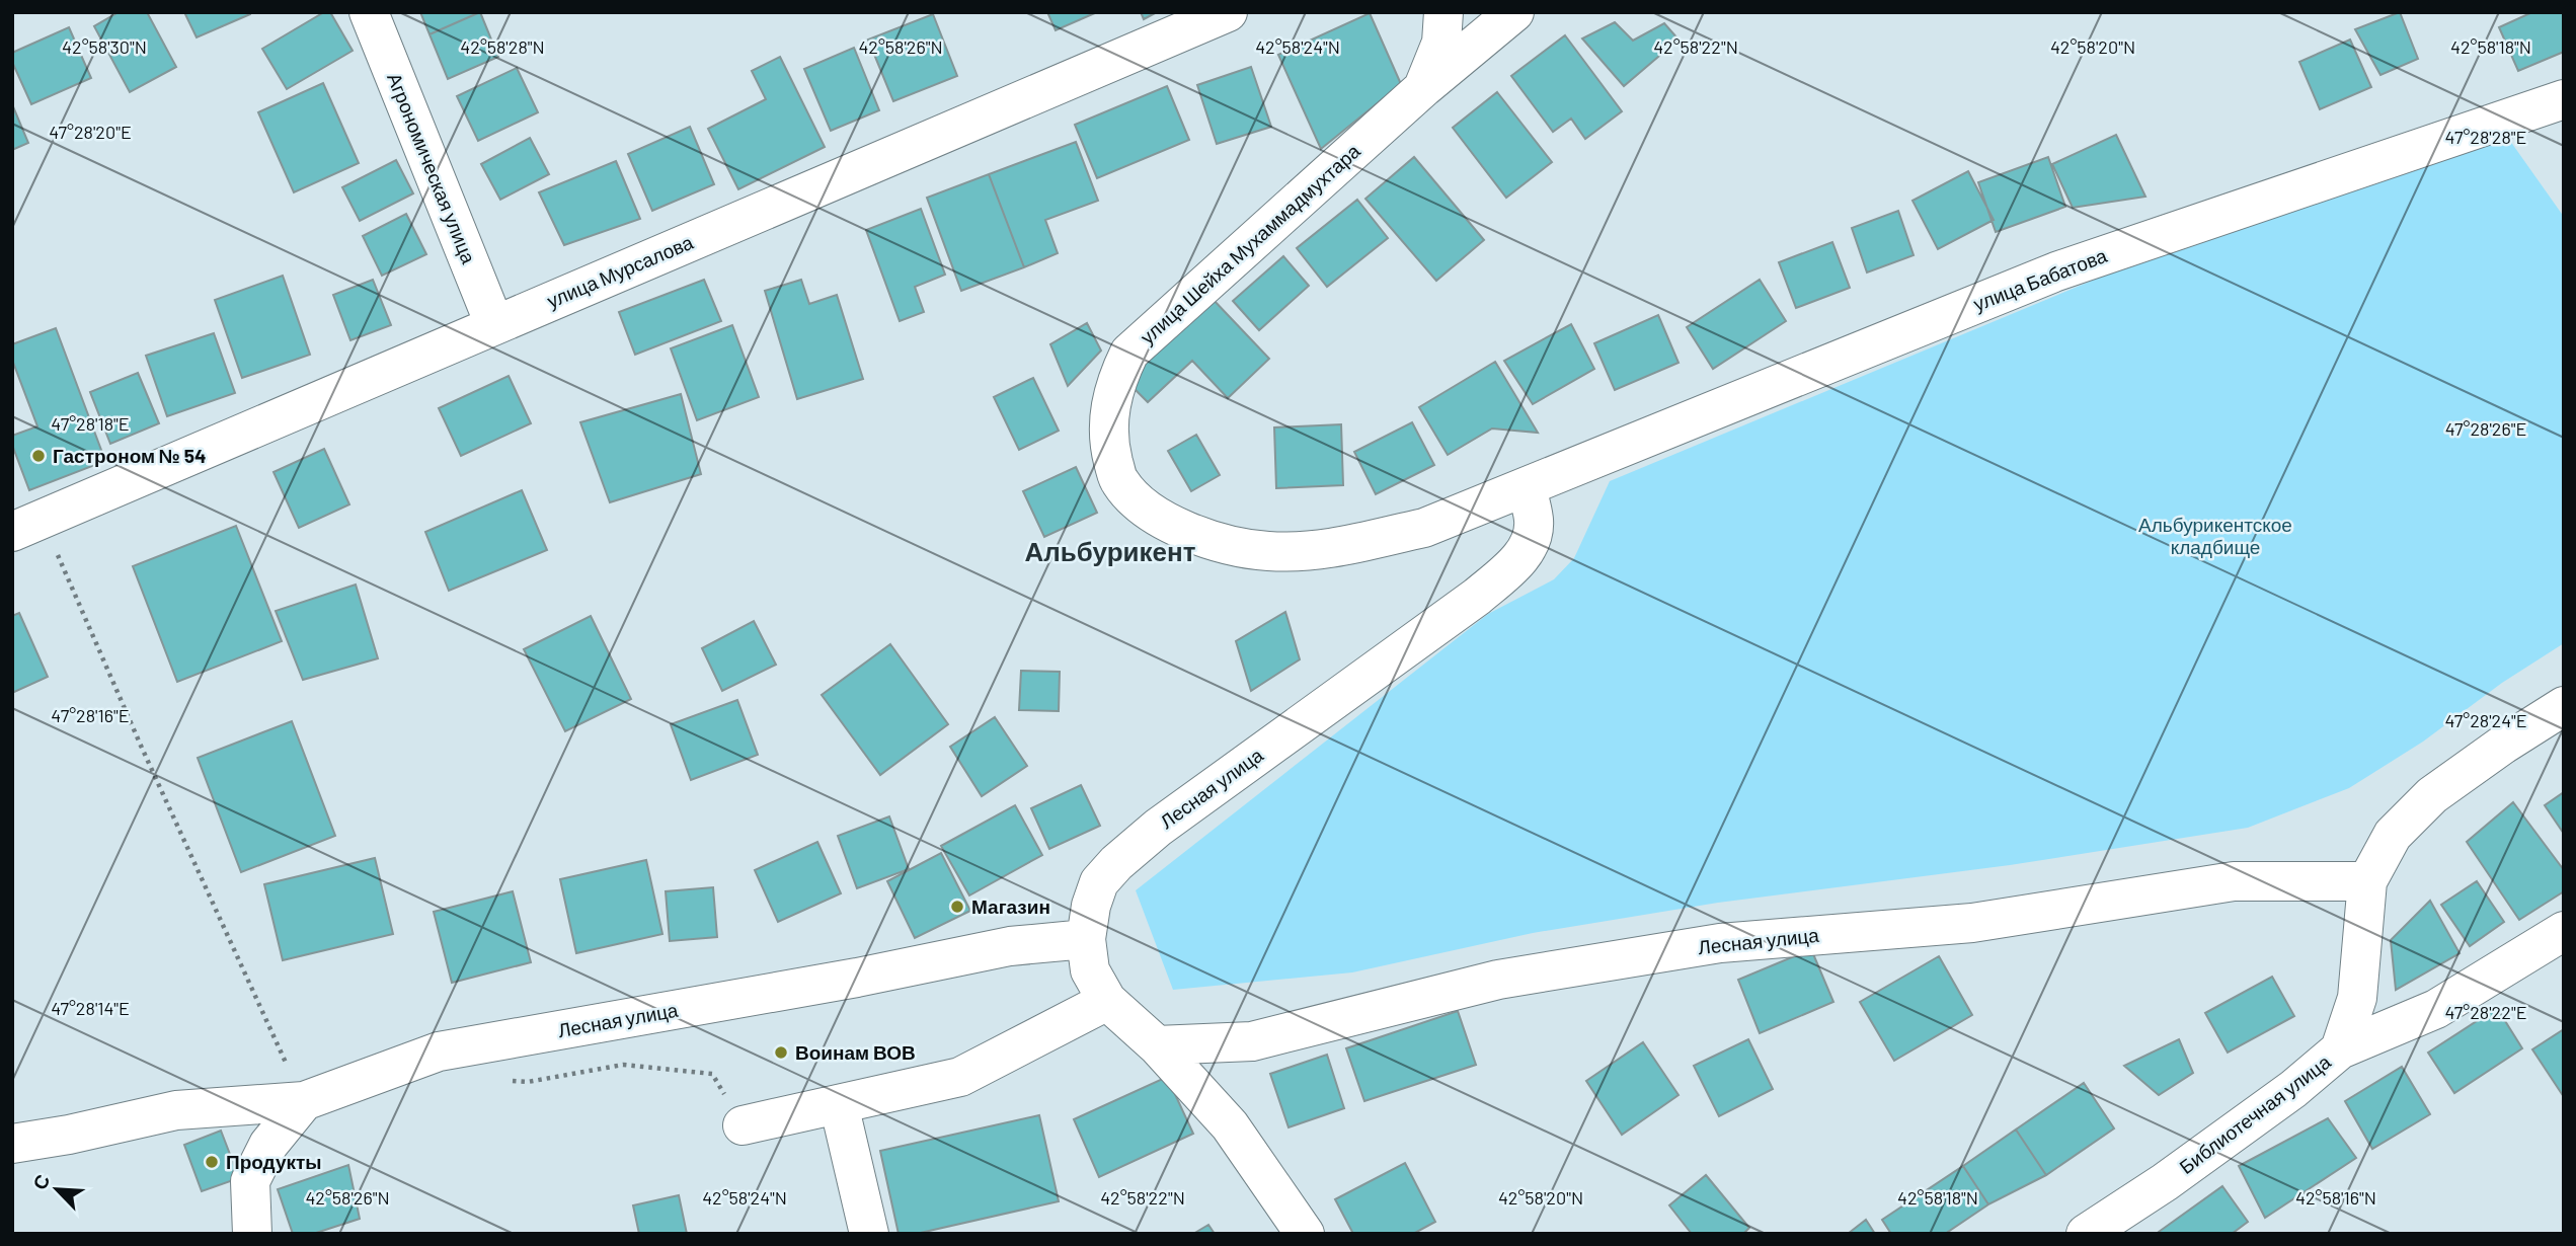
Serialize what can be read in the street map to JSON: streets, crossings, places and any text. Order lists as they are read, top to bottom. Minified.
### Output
{"streets":{"street":["Агрономическая улица","улица Шейха Мухаммадмухтара","улица Мурсалова","улица Бабатова","Лесная улица","Библиотечная улица"]},"crossings":[["Агрономическая улица","улица Мурсалова"],["улица Шейха Мухаммадмухтара","улица Бабатова"],["улица Шейха Мухаммадмухтара","Лесная улица"],["улица Бабатова","Лесная улица"],["Лесная улица","Библиотечная улица"]],"districts":["Альбурикент"],"parks":["Альбурикентское кладбище"],"places":["Гастроном № 54","Магазин","Воинам ВОВ","Продукты"],"north":"top left","coordinates":["42°58'30\"N","42°58'28\"N","42°58'26\"N","42°58'24\"N","42°58'22\"N","42°58'20\"N","42°58'18\"N","47°28'20\"E","47°28'28\"E","47°28'18\"E","47°28'26\"E","47°28'16\"E","47°28'24\"E","47°28'14\"E","47°28'22\"E","42°58'16\"N"]}
